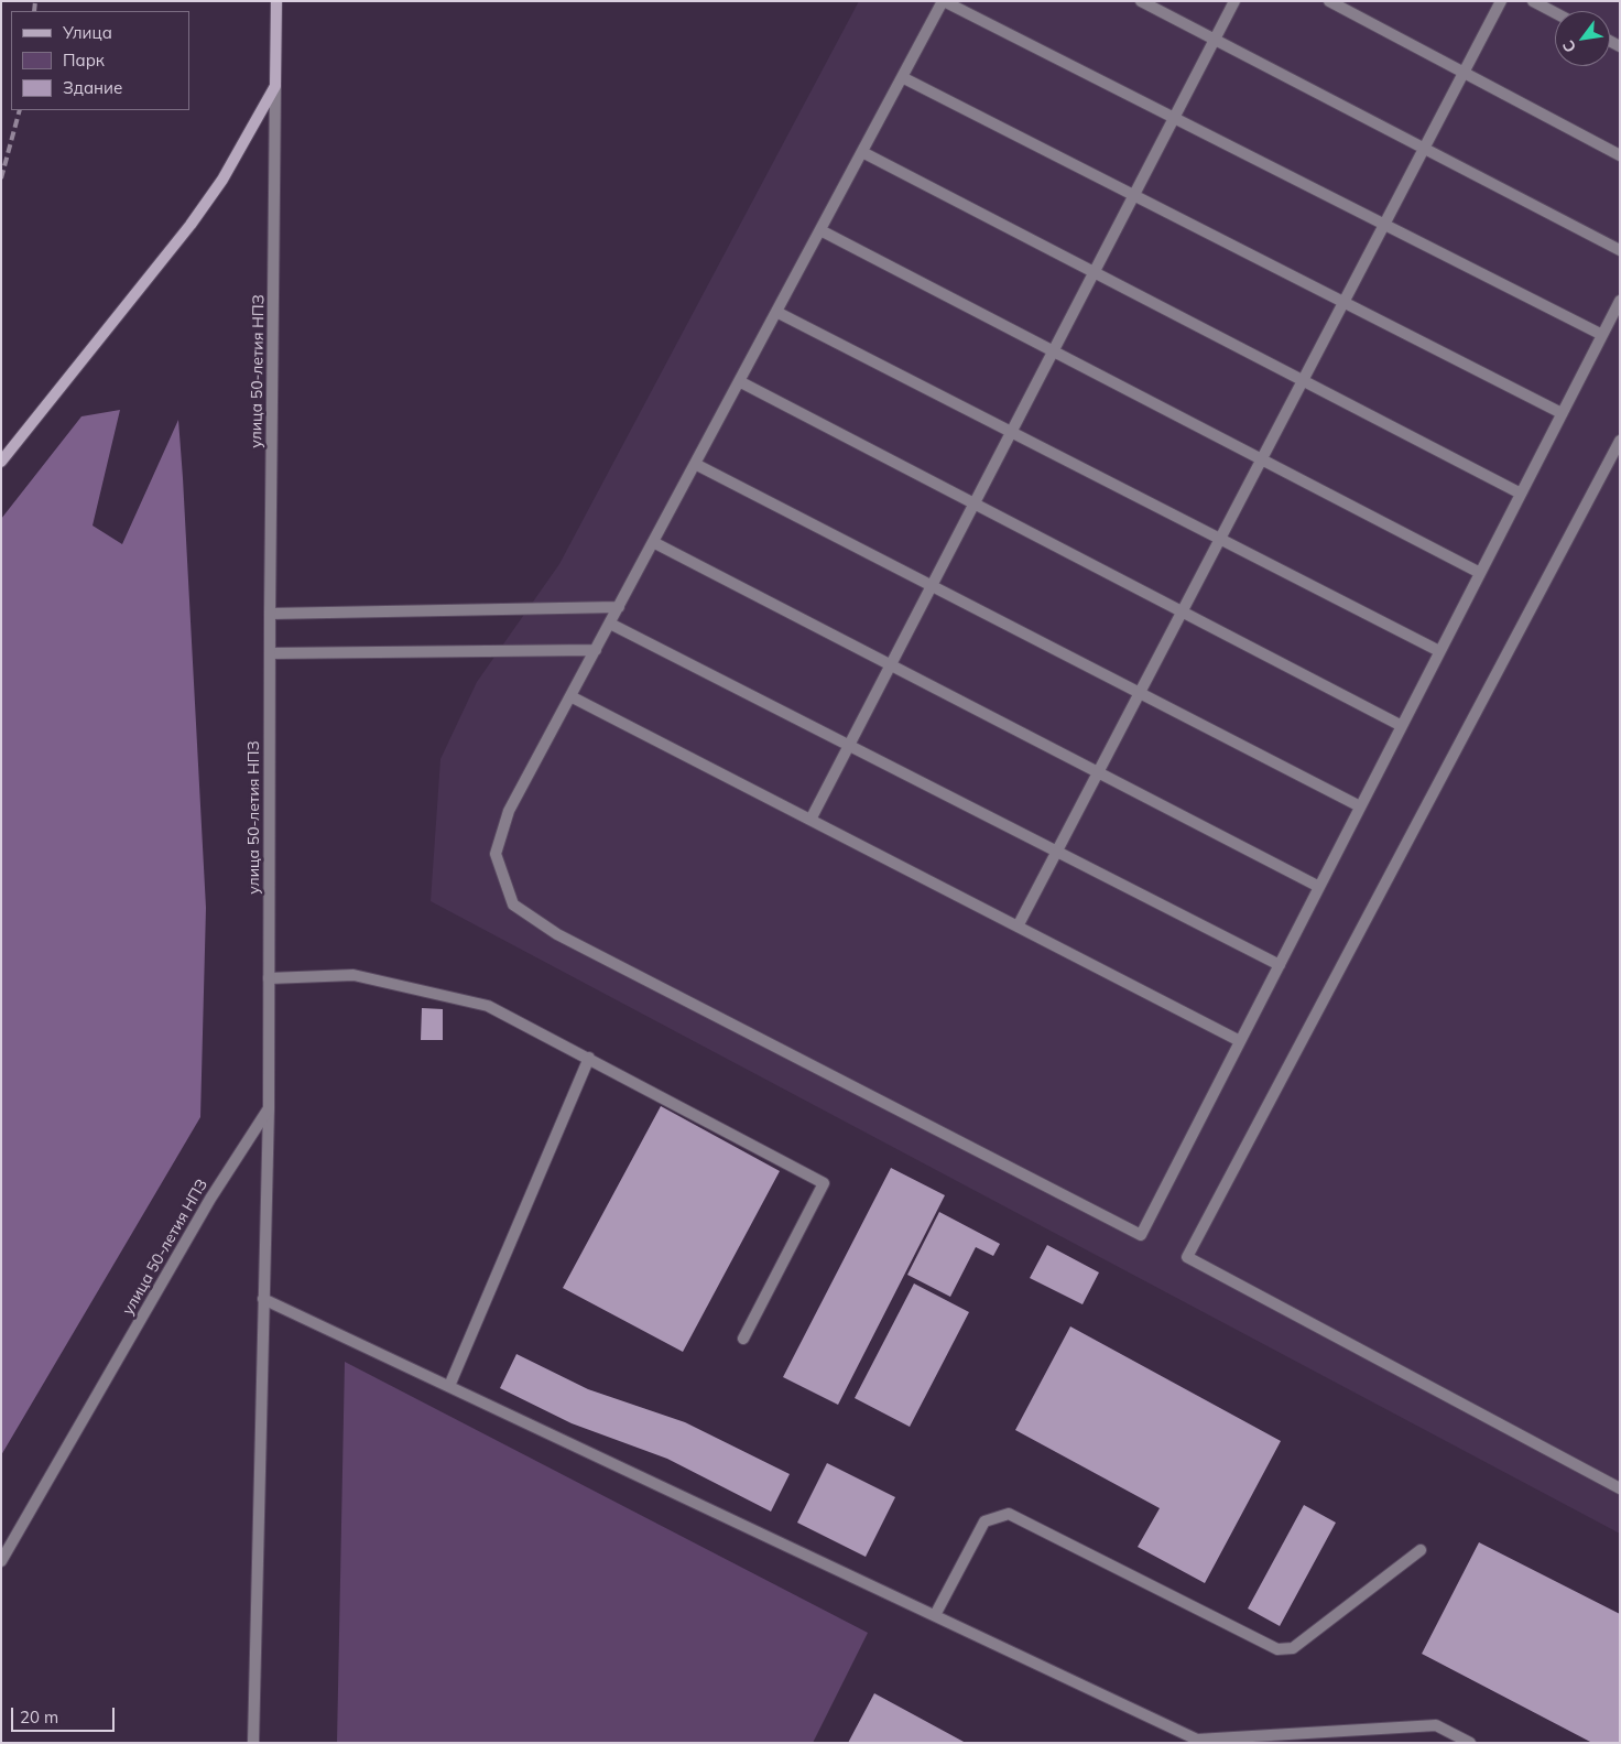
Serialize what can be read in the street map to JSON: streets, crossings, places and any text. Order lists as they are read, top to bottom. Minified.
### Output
{"streets":{"main road":["улица 50-летия НПЗ"]},"legend":["Улица","Парк","Здание"],"scale_bar":"20 m","north":"bottom left"}
